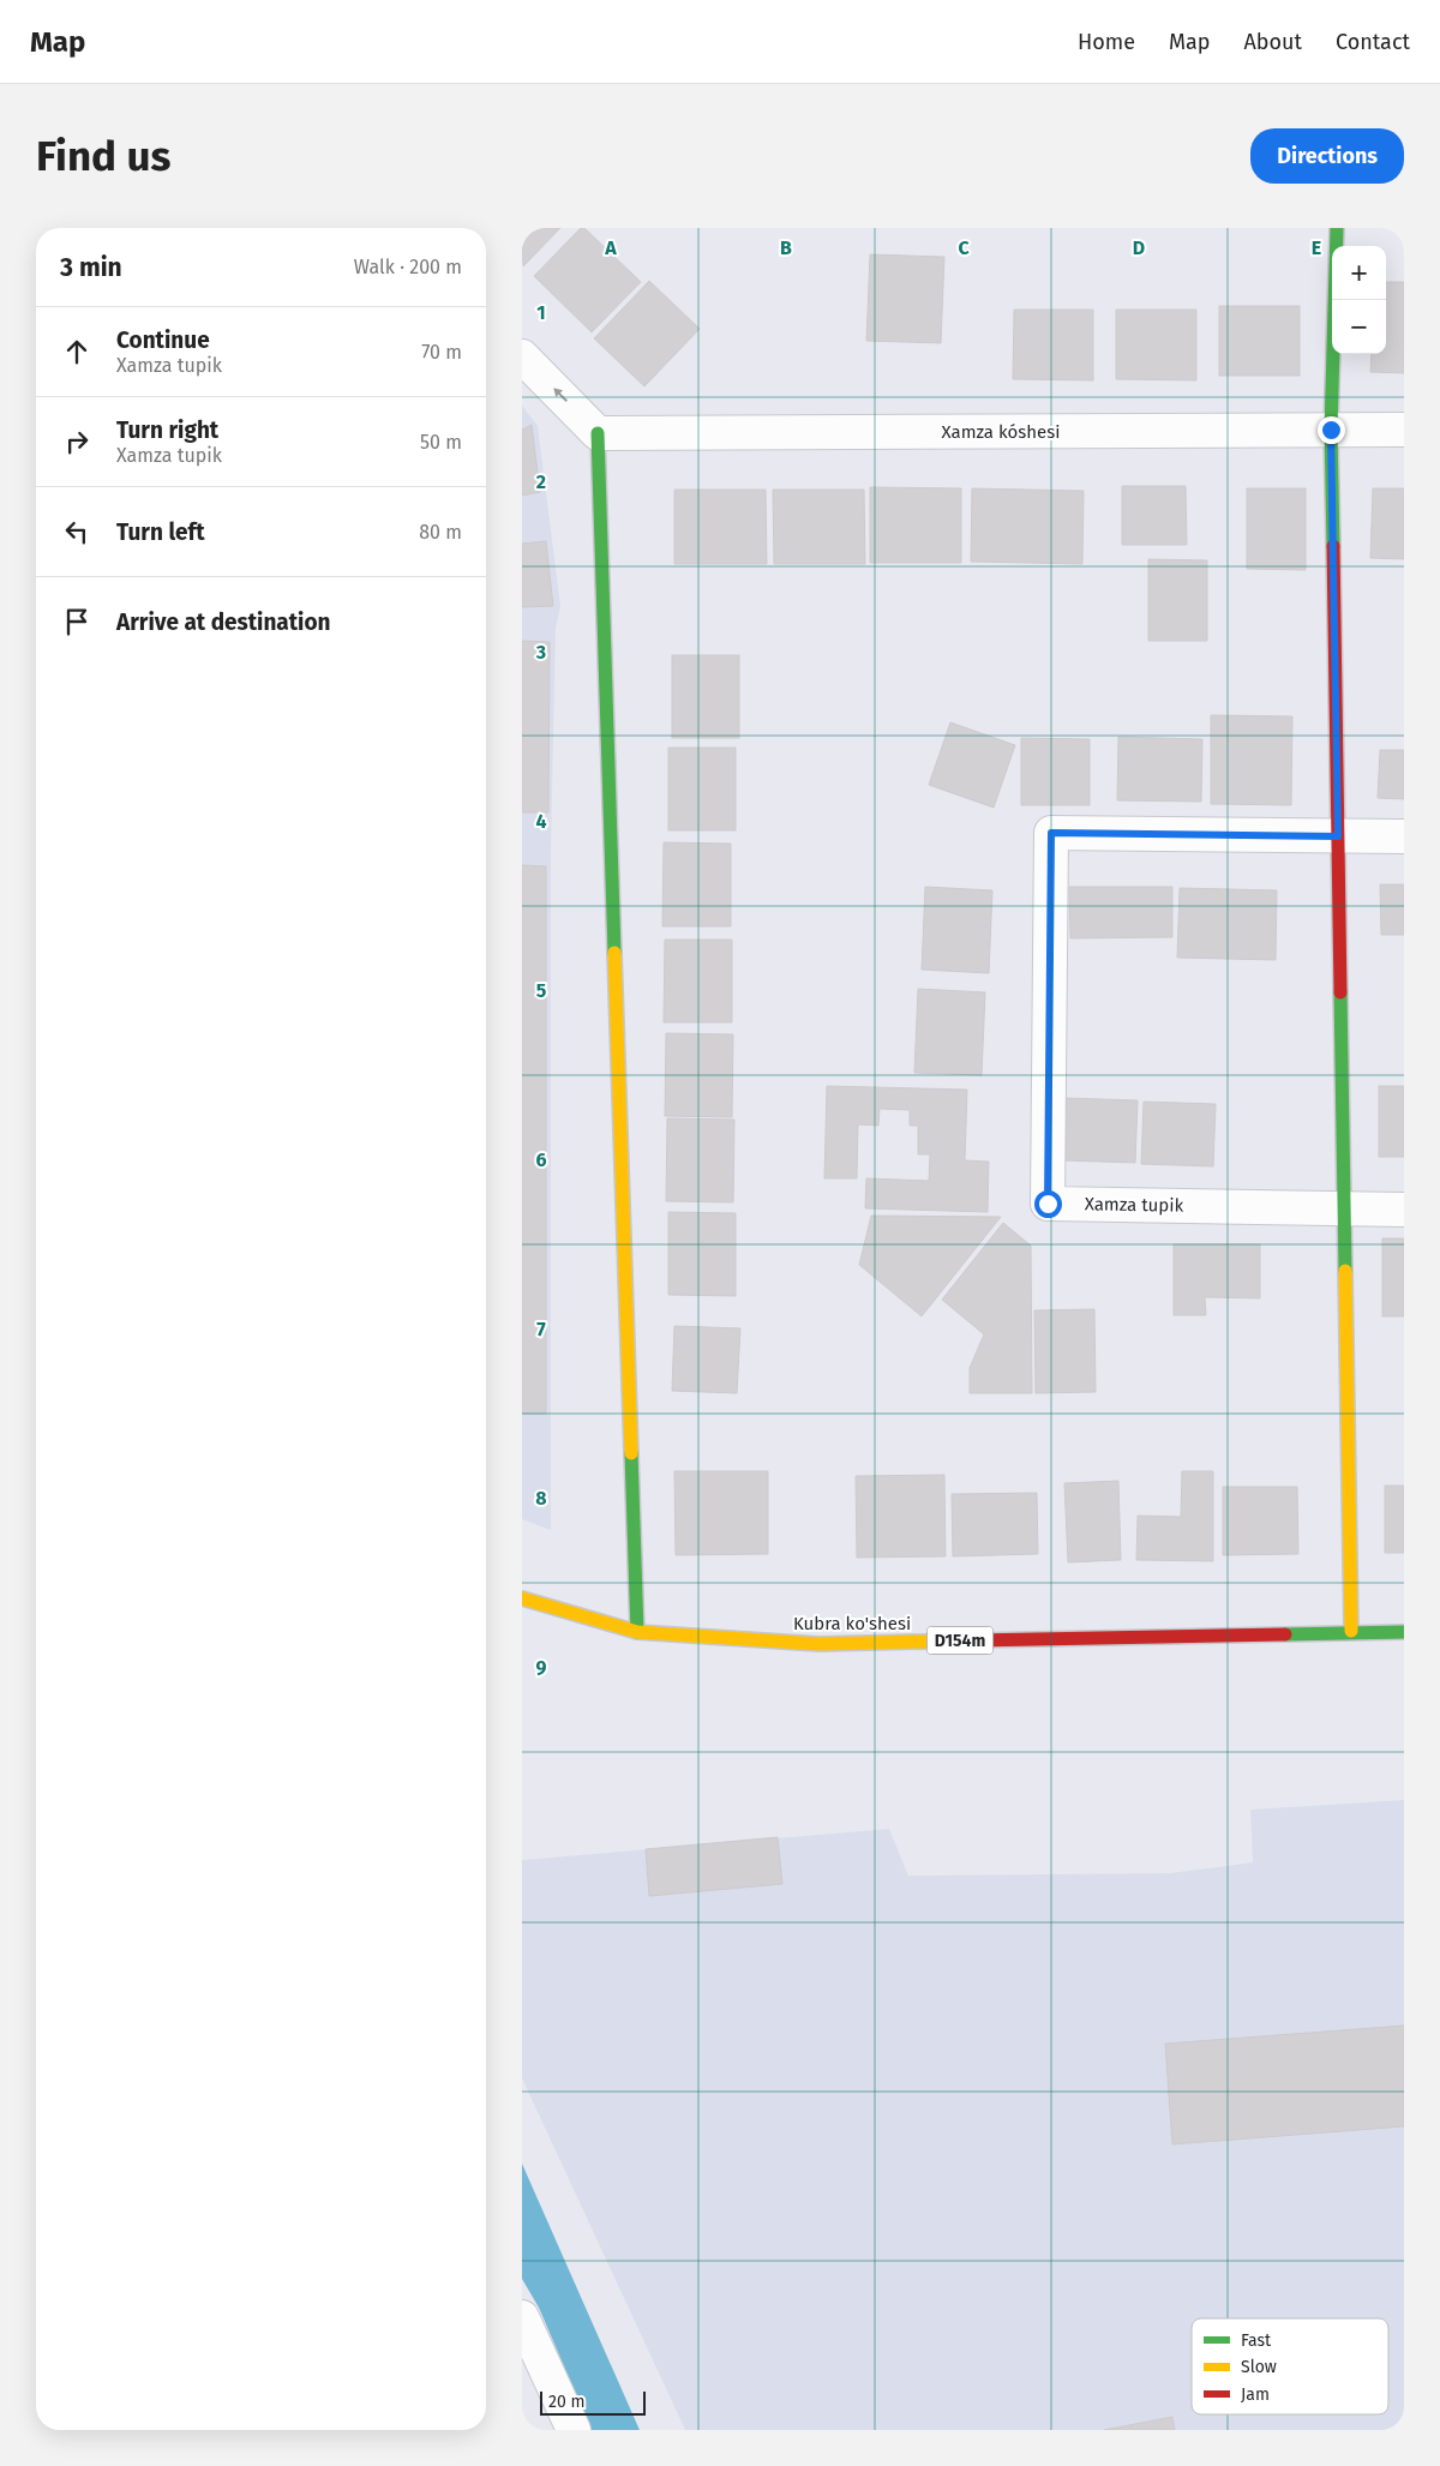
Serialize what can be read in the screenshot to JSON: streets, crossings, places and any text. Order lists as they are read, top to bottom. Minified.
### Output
{"streets":{"street":["Xamza kóshesi","Xamza tupik","Kubra ko'shesi","D154m"]},"legend":["Fast","Slow","Jam"],"scale_bar":"20 m","page":{"header":"Map","nav":["Home","Map","About","Contact"],"buttons":"Directions","title":"Find us","heading":["3 min","Walk · 200 m"],"map_buttons":["+","−"],"list":[["Continue","Xamza tupik","70 m"],["Turn right","Xamza tupik","50 m"],["Turn left","80 m"],"Arrive at destination"],"scale":"20 m"},"grid":{"columns":["A","B","C","D","E"],"rows":["1","2","3","4","5","6","7","8","9"]}}
